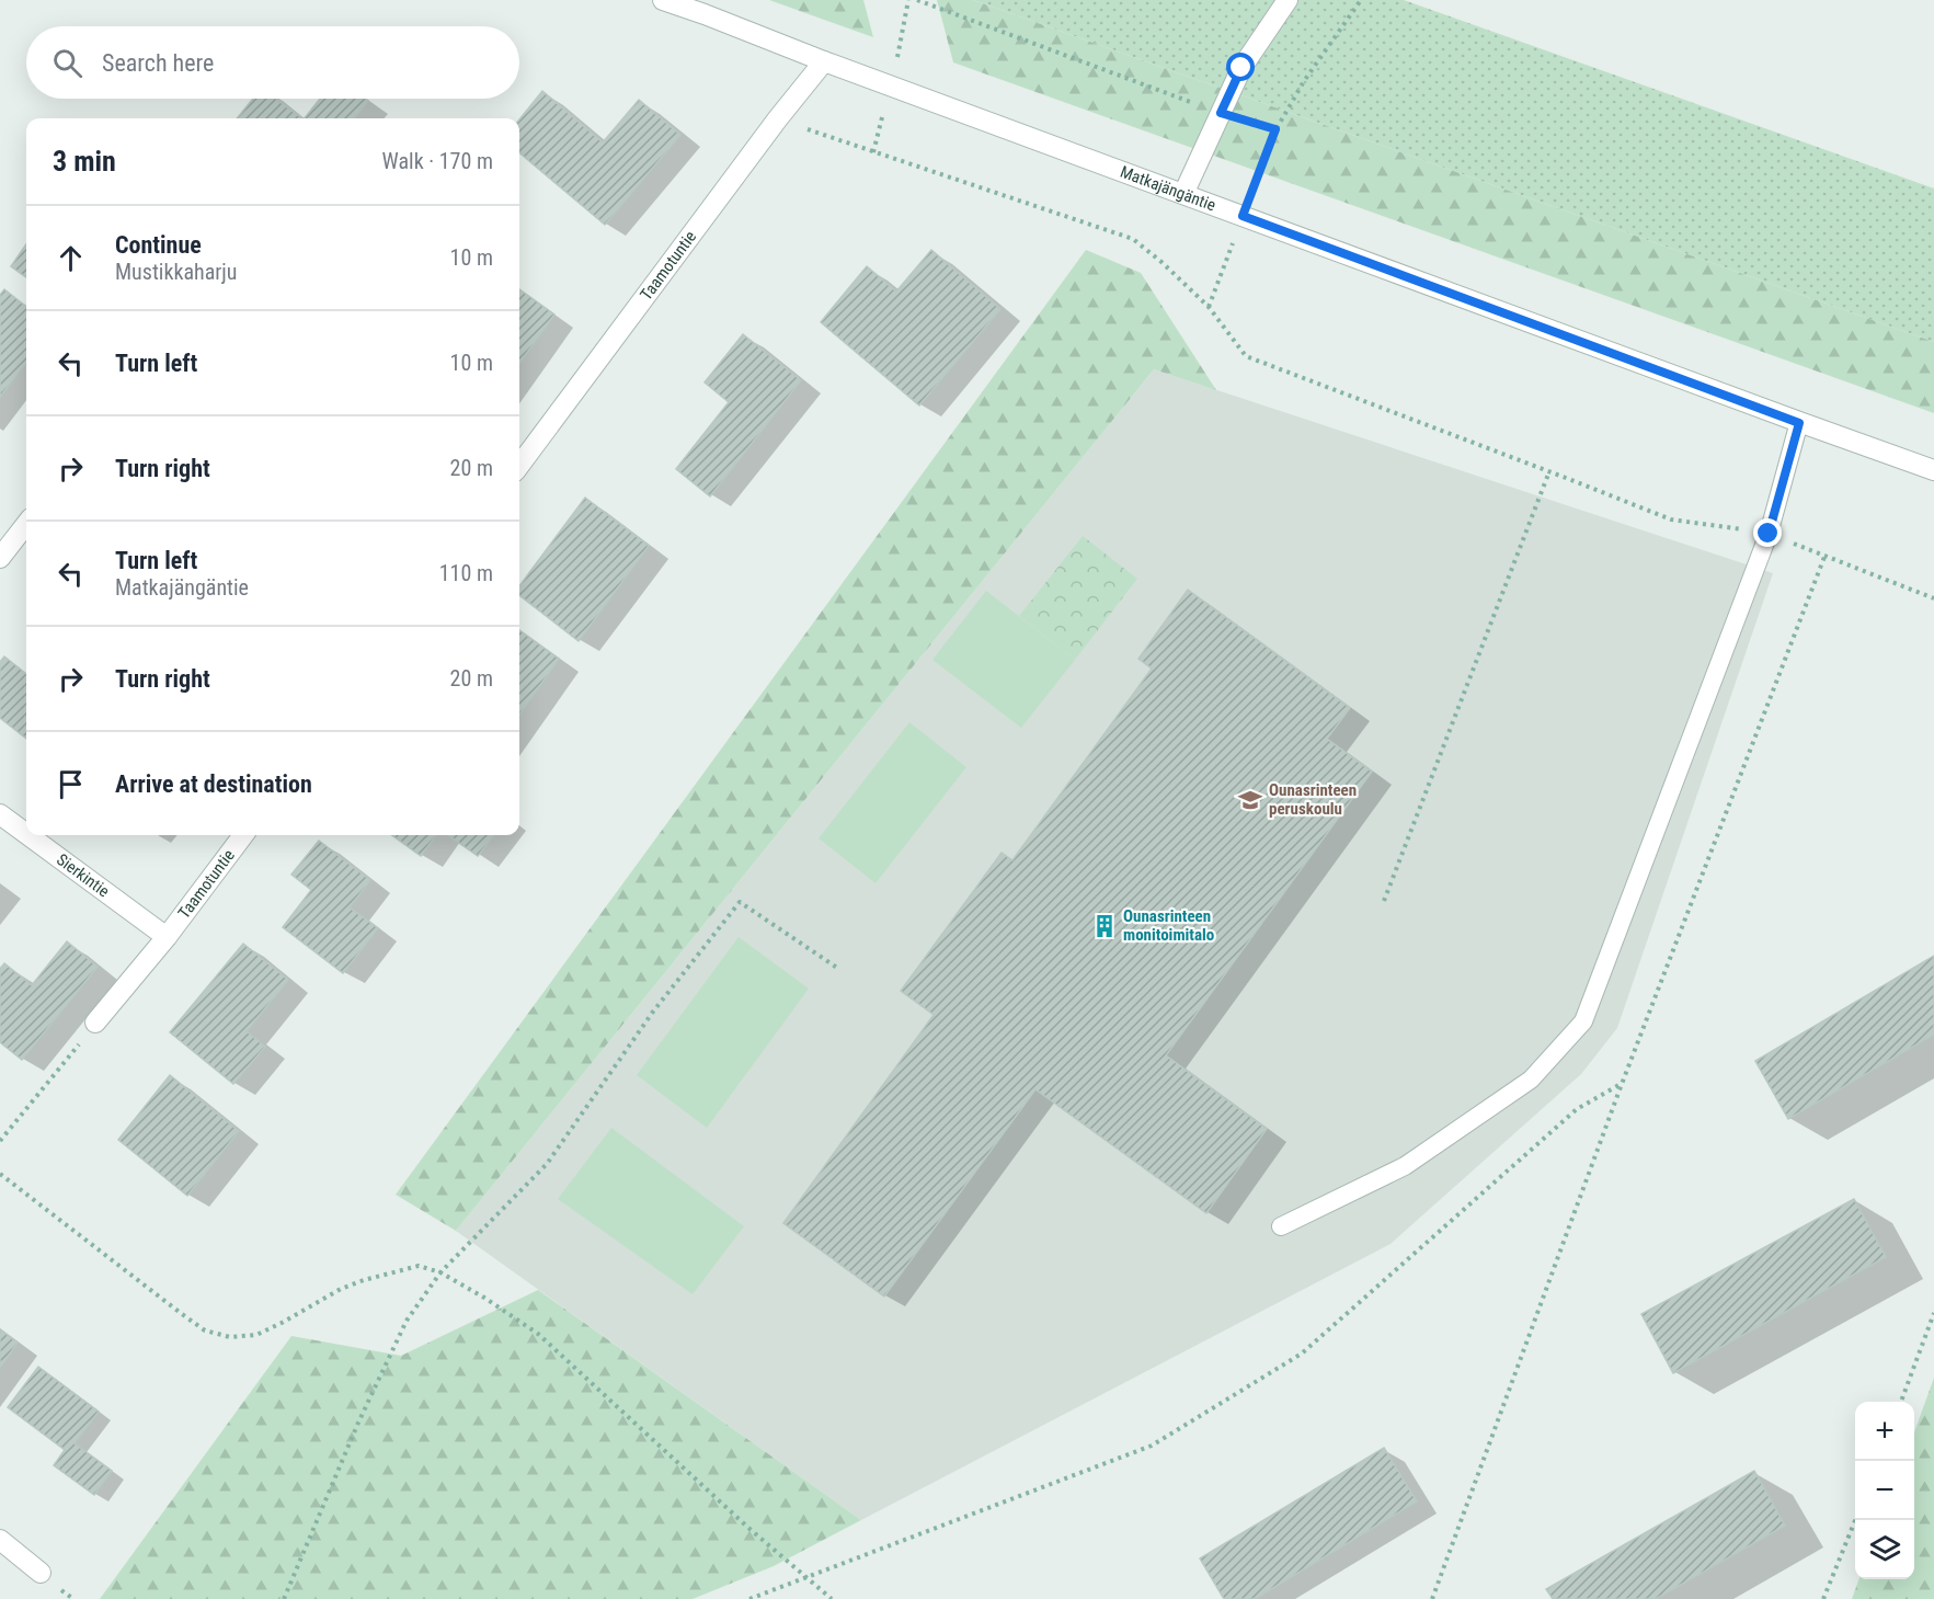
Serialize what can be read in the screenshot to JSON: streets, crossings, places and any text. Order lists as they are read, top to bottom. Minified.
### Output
{"streets":{"street":["Matkajängäntie","Taamotuntie","Sierkintie"]},"crossings":[["Matkajängäntie","Taamotuntie"],["Taamotuntie","Sierkintie"]],"places":{"school or university":["Ounasrinteen peruskoulu"],"building":["Ounasrinteen monitoimitalo"]},"page":{"search":"Search here","heading":["3 min","Walk · 170 m"],"list":[["Continue","Mustikkaharju","10 m"],["Turn left","10 m"],["Turn right","20 m"],["Turn left","Matkajängäntie","110 m"],["Turn right","20 m"],"Arrive at destination"],"map_buttons":["+","−"]}}
